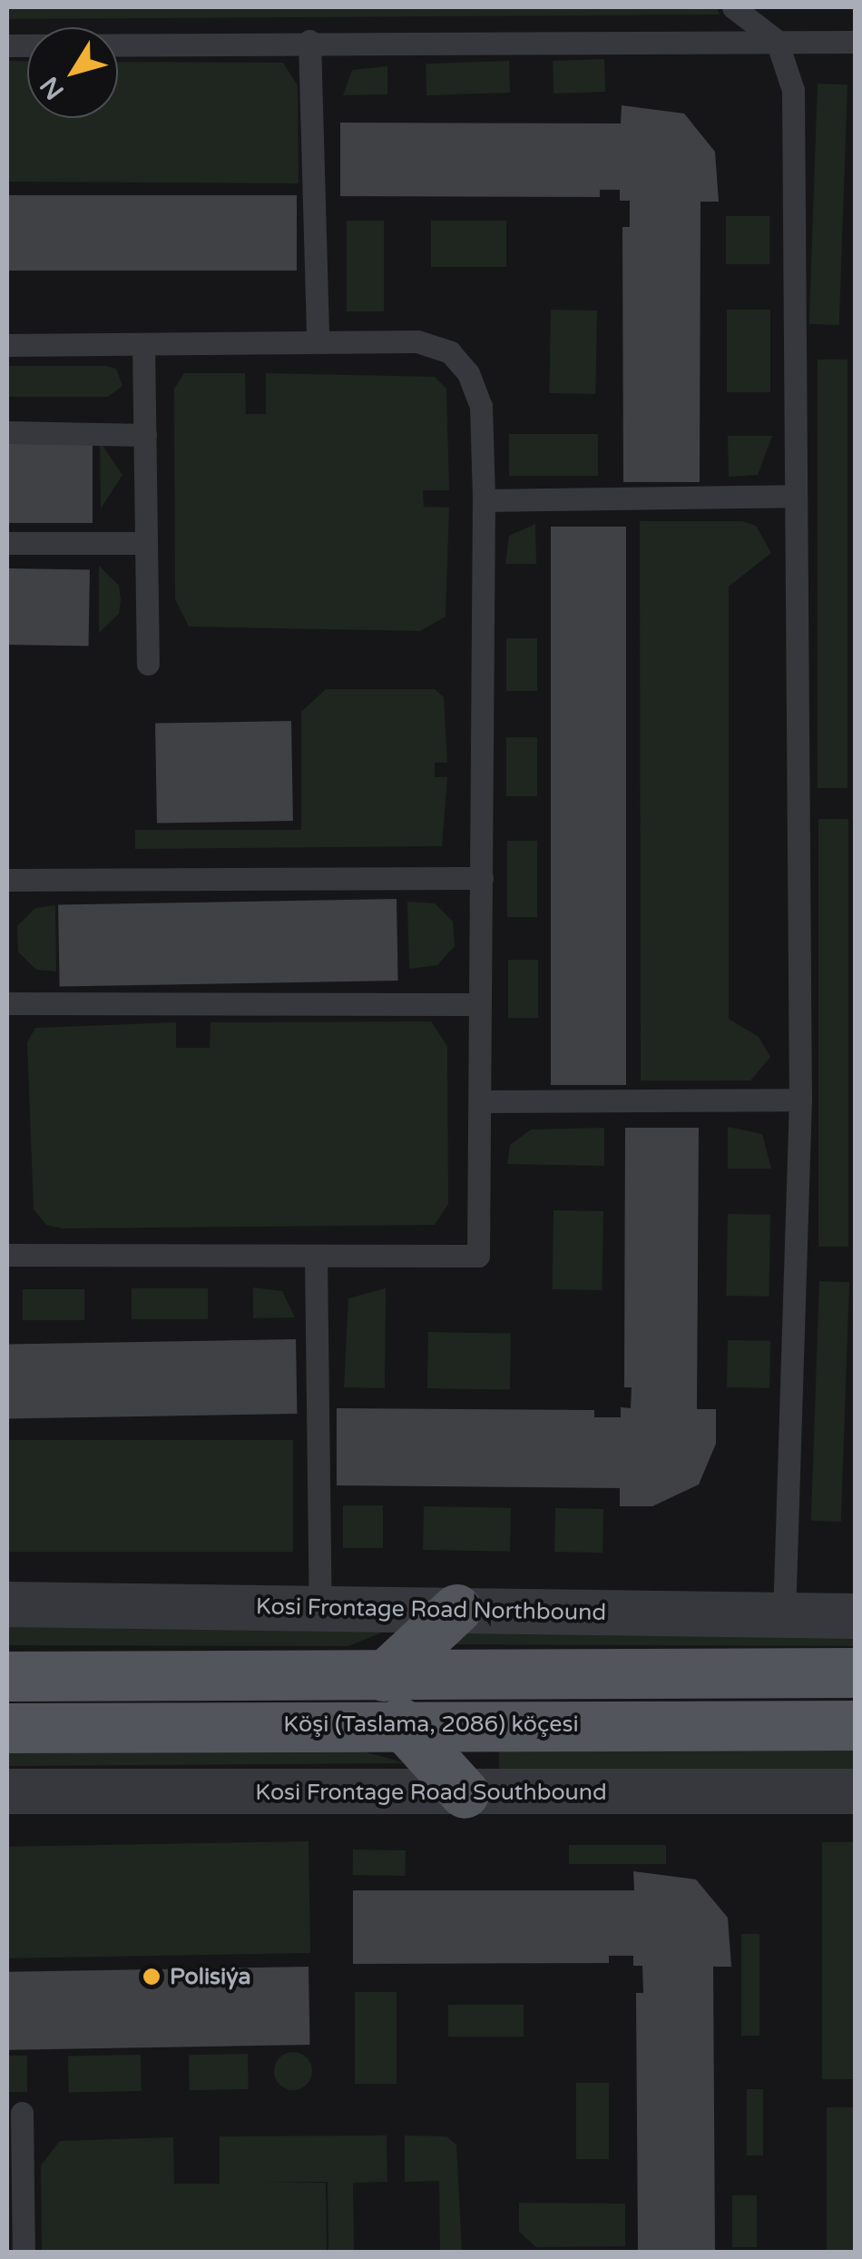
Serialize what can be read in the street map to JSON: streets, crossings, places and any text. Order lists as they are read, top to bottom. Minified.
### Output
{"streets":{"main road":["Köşi (Taslama, 2086) köçesi"],"street":["Kosi Frontage Road Northbound","Kosi Frontage Road Southbound"]},"places":["Polisiýa"],"north":"bottom left"}
